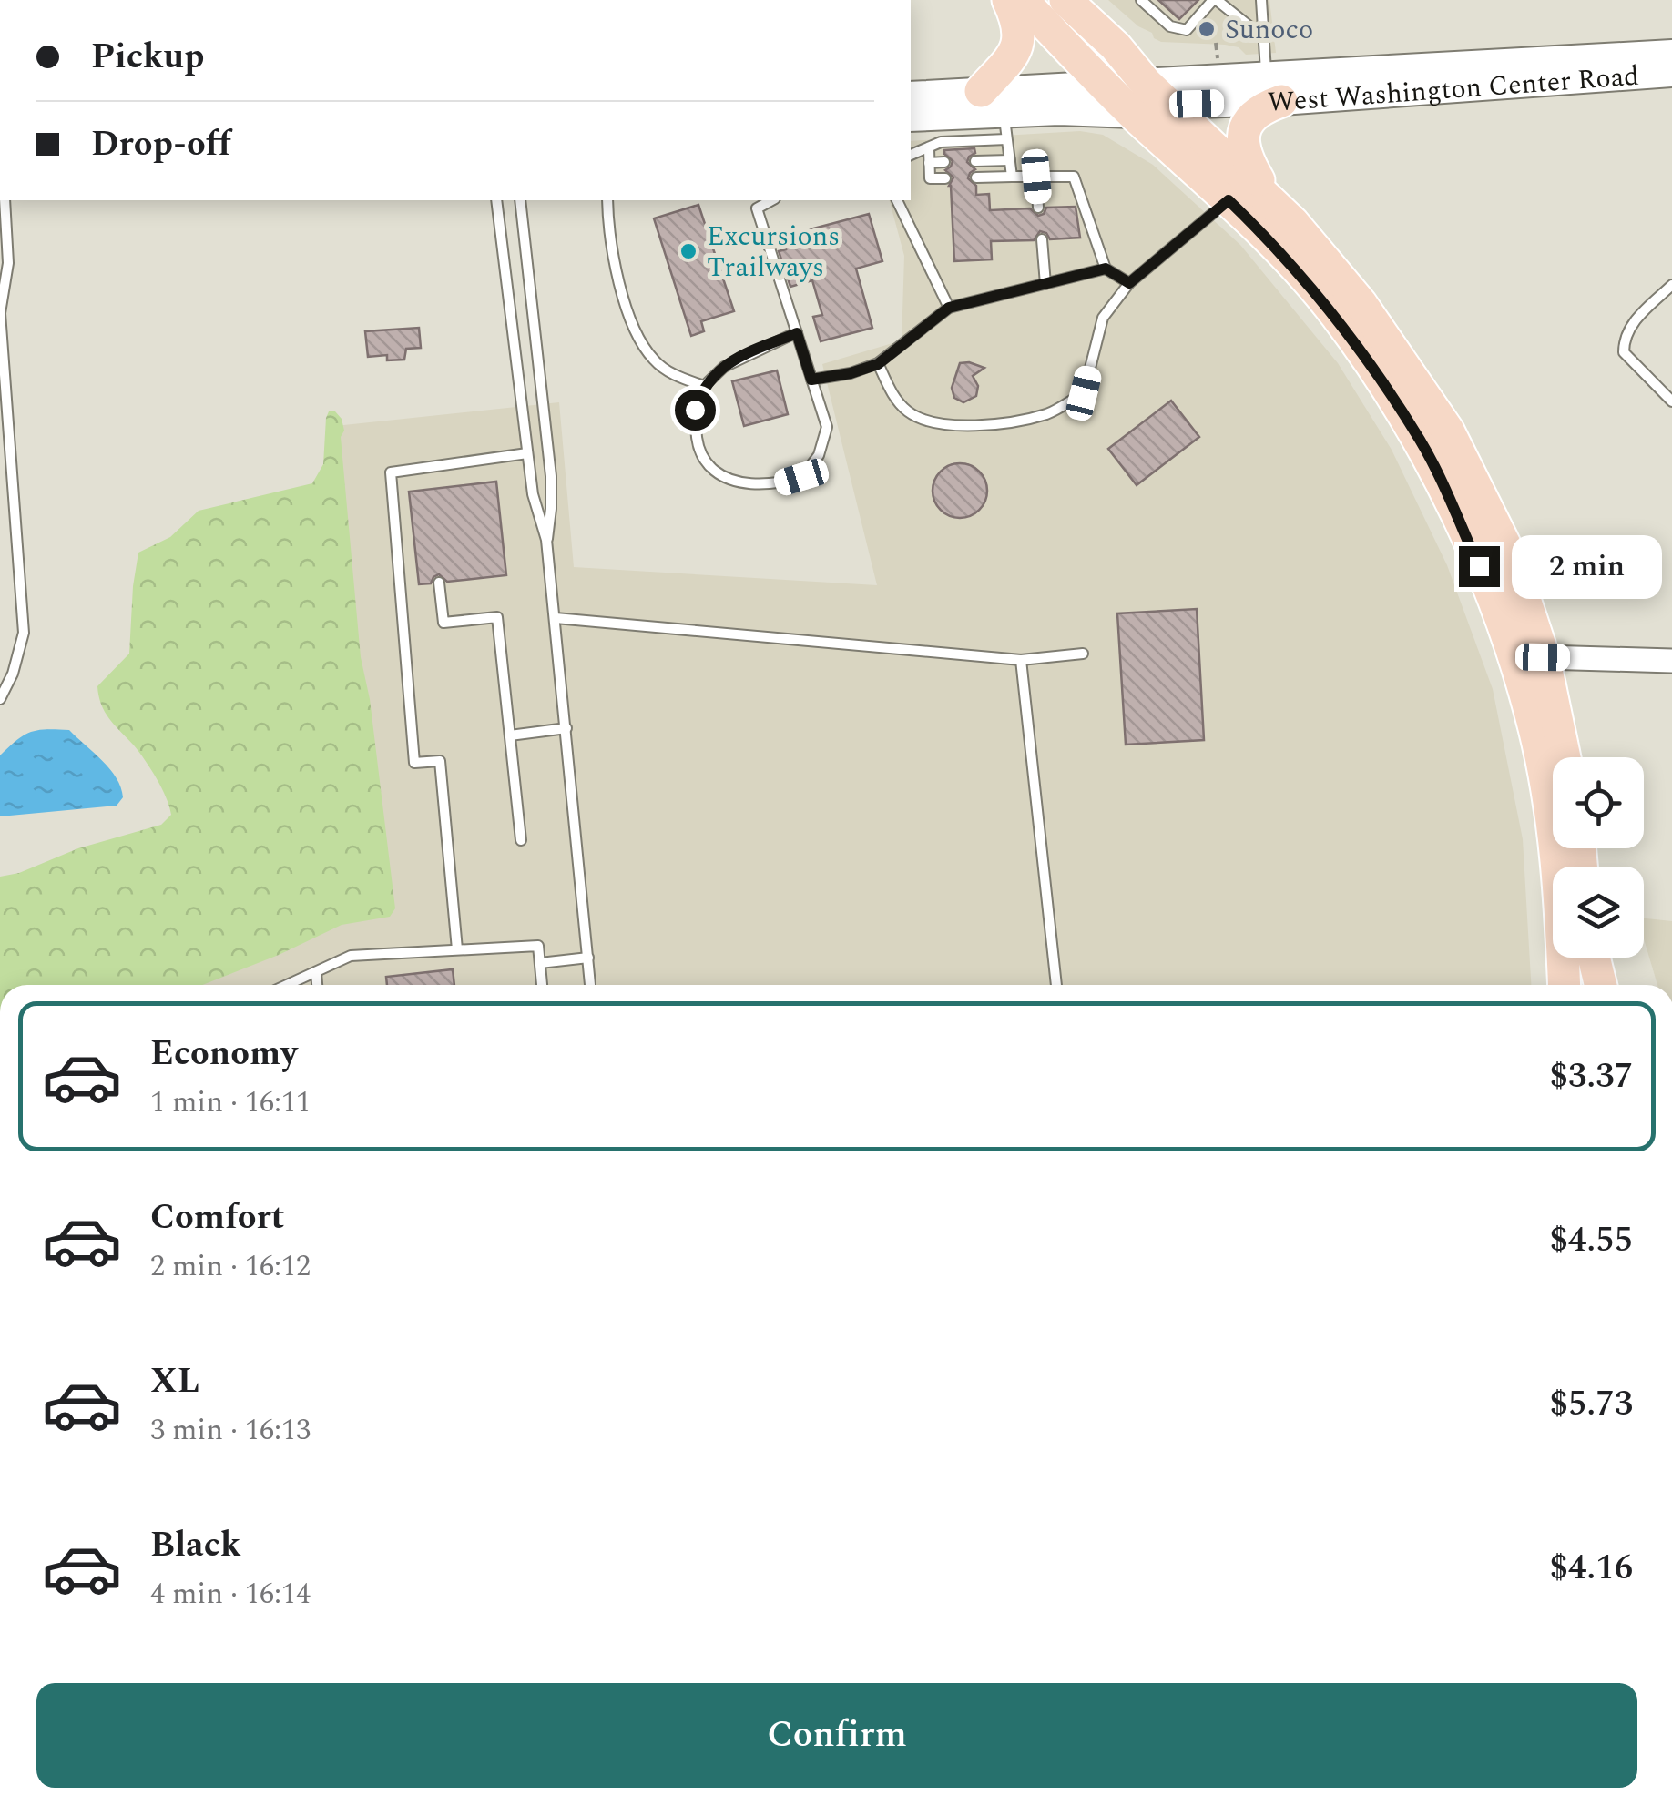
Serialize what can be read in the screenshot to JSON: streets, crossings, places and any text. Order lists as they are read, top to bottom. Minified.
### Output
{"streets":{"main road":["West Washington Center Road"]},"places":["Sunoco","Excursions Trailways"],"page":{"banner":["Pickup","Drop-off"],"bubble":"2 min","list":[{"name":"Economy","note":"1 min · 16:11","value":"$3.37"},{"name":"Comfort","note":"2 min · 16:12","value":"$4.55"},{"name":"XL","note":"3 min · 16:13","value":"$5.73"},{"name":"Black","note":"4 min · 16:14","value":"$4.16"}],"buttons":"Confirm"}}
